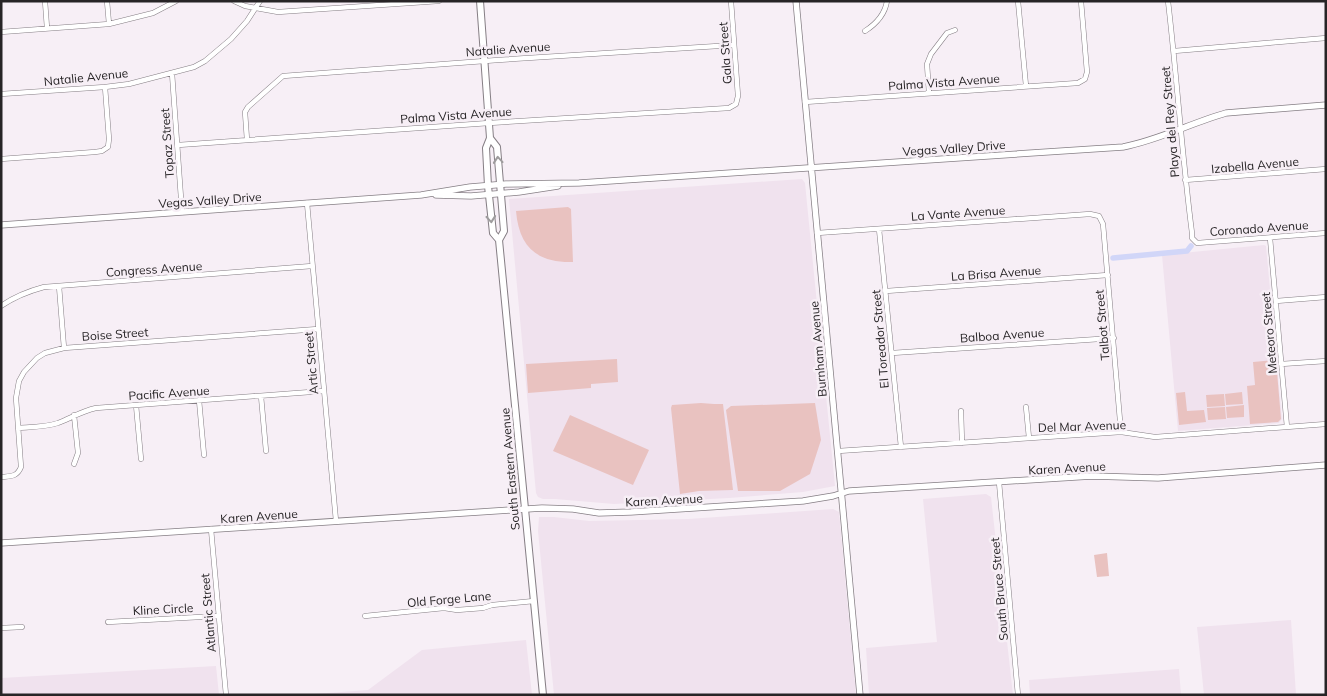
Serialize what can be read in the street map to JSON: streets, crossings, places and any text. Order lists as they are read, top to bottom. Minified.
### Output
{"streets":{"main road":["South Eastern Avenue"],"street":["Natalie Avenue","Gala Street","Palma Vista Avenue","Playa del Rey Street","Topaz Street","Vegas Valley Drive","Izabella Avenue","La Vante Avenue","Coronado Avenue","Congress Avenue","La Brisa Avenue","Talbot Street","Meteoro Street","Boise Street","Balboa Avenue","El Toreador Street","Burnham Avenue","Artic Street","Pacific Avenue","Del Mar Avenue","Karen Avenue","South Bruce Street","Old Forge Lane","Kline Circle","Atlantic Street"]},"crossings":[["Natalie Avenue","Gala Street"],["Natalie Avenue","Palma Vista Avenue"],["Natalie Avenue","Topaz Street"],["Natalie Avenue","South Eastern Avenue"],["Gala Street","Palma Vista Avenue"],["Palma Vista Avenue","Topaz Street"],["Palma Vista Avenue","Burnham Avenue"],["Palma Vista Avenue","South Eastern Avenue"],["Playa del Rey Street","Vegas Valley Drive"],["Playa del Rey Street","Izabella Avenue"],["Playa del Rey Street","Coronado Avenue"],["Topaz Street","Vegas Valley Drive"],["Vegas Valley Drive","Burnham Avenue"],["Vegas Valley Drive","Artic Street"],["Vegas Valley Drive","South Eastern Avenue"],["La Vante Avenue","Talbot Street"],["La Vante Avenue","El Toreador Street"],["La Vante Avenue","Burnham Avenue"],["Coronado Avenue","Meteoro Street"],["Congress Avenue","Artic Street"],["La Brisa Avenue","Talbot Street"],["La Brisa Avenue","El Toreador Street"],["Talbot Street","Balboa Avenue"],["Talbot Street","Del Mar Avenue"],["Meteoro Street","Del Mar Avenue"],["Boise Street","Artic Street"],["Boise Street","Pacific Avenue"],["Balboa Avenue","El Toreador Street"],["El Toreador Street","Del Mar Avenue"],["Burnham Avenue","Del Mar Avenue"],["Burnham Avenue","Karen Avenue"],["Artic Street","Pacific Avenue"],["Artic Street","Karen Avenue"],["Karen Avenue","South Eastern Avenue"],["Karen Avenue","South Bruce Street"],["Karen Avenue","Atlantic Street"],["South Eastern Avenue","Old Forge Lane"],["Kline Circle","Atlantic Street"]]}
